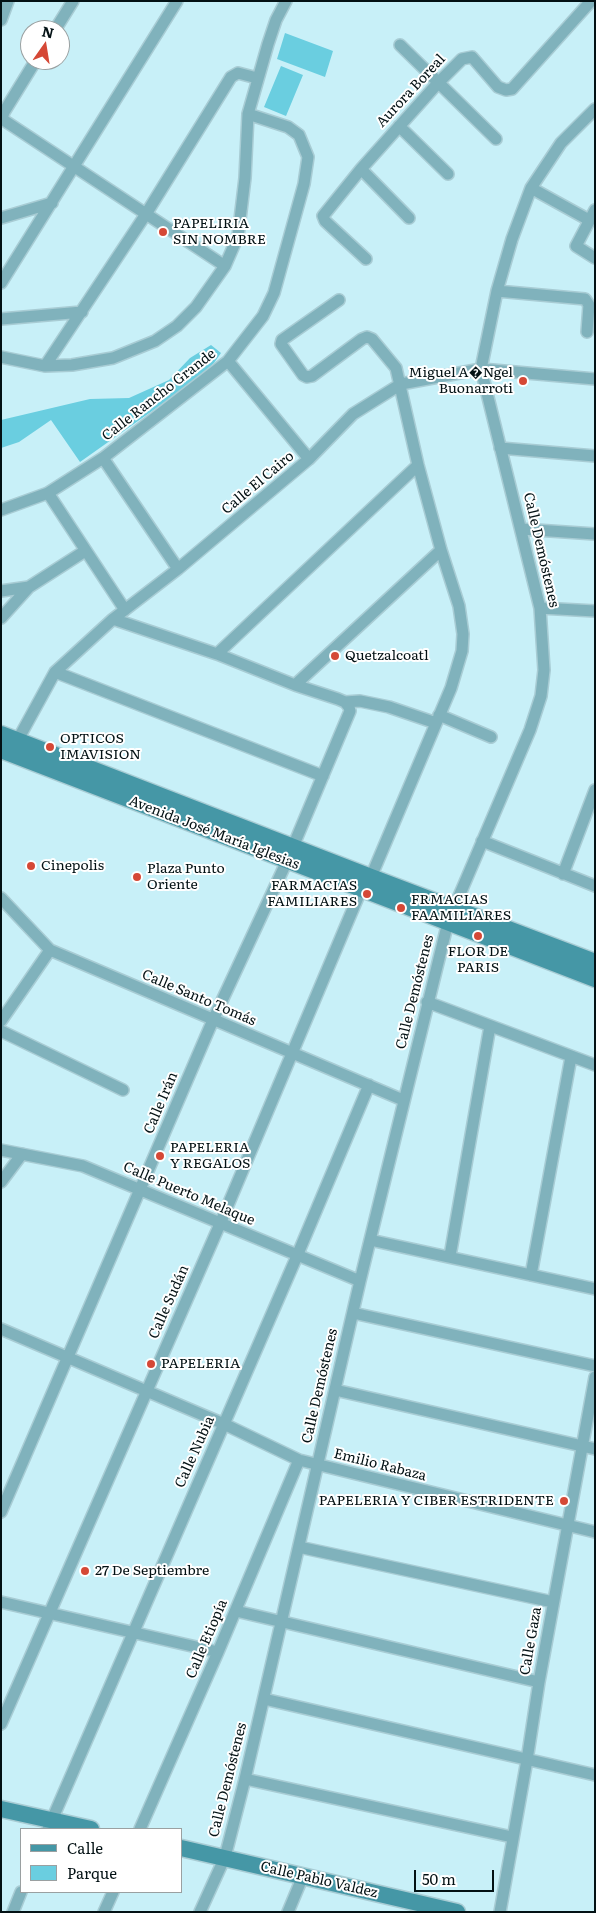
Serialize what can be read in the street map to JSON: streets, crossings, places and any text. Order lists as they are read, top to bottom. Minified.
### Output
{"streets":{"main road":["Avenida José María Iglesias","Calle Pablo Valdez"],"street":["Aurora Boreal","Calle Rancho Grande","Calle El Cairo","Calle Demóstenes","Calle Santo Tomás","Calle Irán","Calle Puerto Melaque","Calle Sudán","Calle Nubia","Emilio Rabaza","Calle Etiopía","Calle Gaza"]},"crossings":[["Calle El Cairo","Calle Demóstenes"],["Calle El Cairo","Avenida José María Iglesias"],["Calle El Cairo","Calle Sudán"],["Calle Demóstenes","Avenida José María Iglesias"],["Calle Demóstenes","Calle Santo Tomás"],["Calle Demóstenes","Calle Puerto Melaque"],["Calle Demóstenes","Emilio Rabaza"],["Calle Demóstenes","Calle Pablo Valdez"],["Avenida José María Iglesias","Calle Irán"],["Avenida José María Iglesias","Calle Sudán"],["Calle Santo Tomás","Calle Irán"],["Calle Santo Tomás","Calle Sudán"],["Calle Santo Tomás","Calle Nubia"],["Calle Irán","Calle Puerto Melaque"],["Calle Irán","Emilio Rabaza"],["Calle Puerto Melaque","Calle Sudán"],["Calle Puerto Melaque","Calle Nubia"],["Calle Sudán","Emilio Rabaza"],["Calle Nubia","Emilio Rabaza"],["Emilio Rabaza","Calle Etiopía"],["Emilio Rabaza","Calle Gaza"]],"places":["PAPELIRIA SIN NOMBRE","Miguel A�Ngel Buonarroti","Quetzalcoatl","OPTICOS IMAVISION","Cinepolis","Plaza Punto Oriente","FARMACIAS FAMILIARES","FRMACIAS FAAMILIARES","FLOR DE PARIS","PAPELERIA Y REGALOS","PAPELERIA","PAPELERIA Y CIBER ESTRIDENTE","27 De Septiembre"],"legend":["Calle","Parque"],"scale_bar":"50 m","north":"top"}
